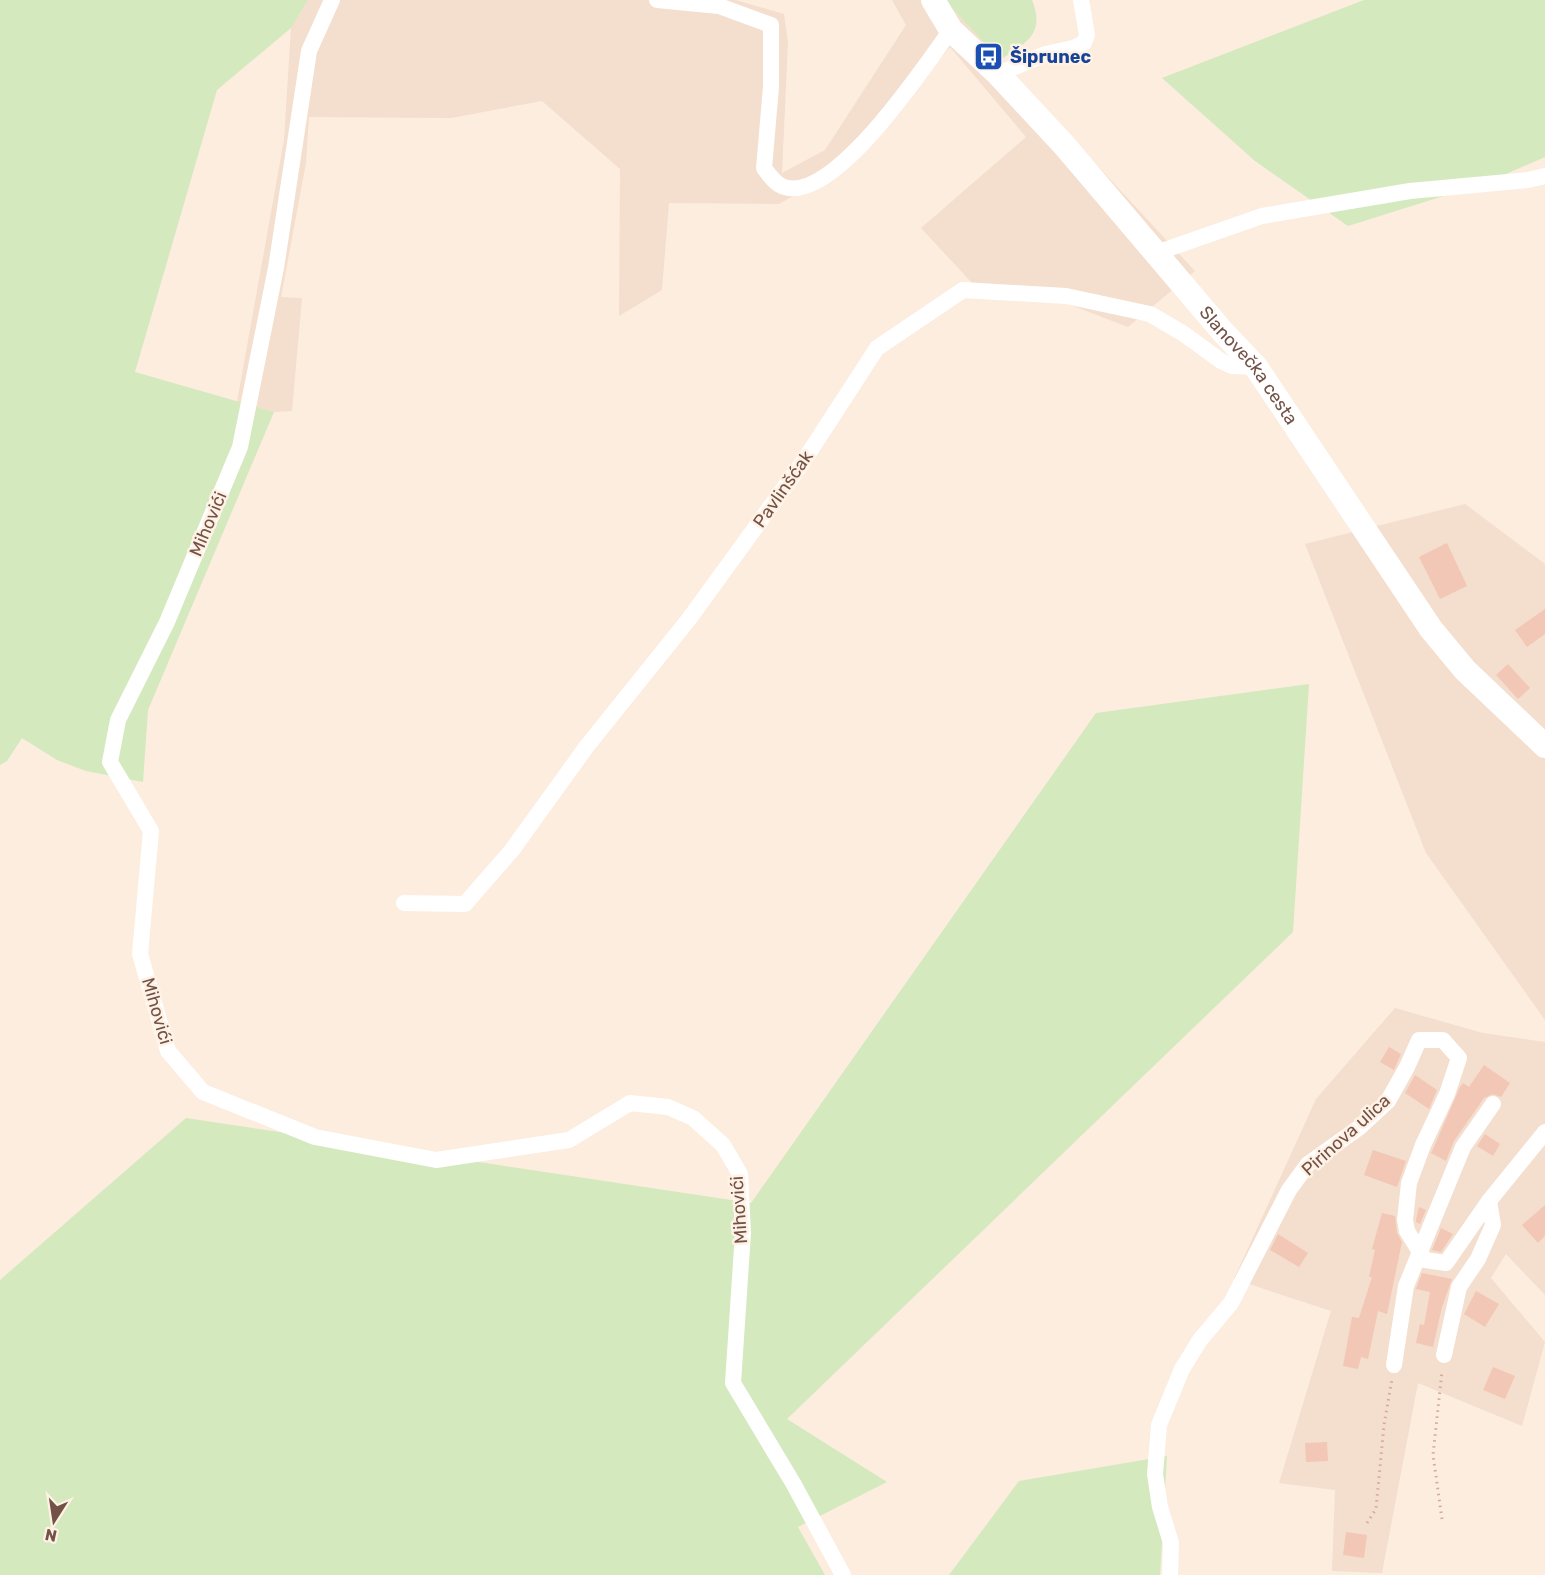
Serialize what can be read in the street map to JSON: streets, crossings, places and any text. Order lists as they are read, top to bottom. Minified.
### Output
{"streets":{"street":["Slanovečka cesta","Pavlinšćak","Mihovići","Pirinova ulica"]},"crossings":[["Slanovečka cesta","Pavlinšćak"]],"places":{"bus stop":["Šiprunec"]},"north":"bottom"}
